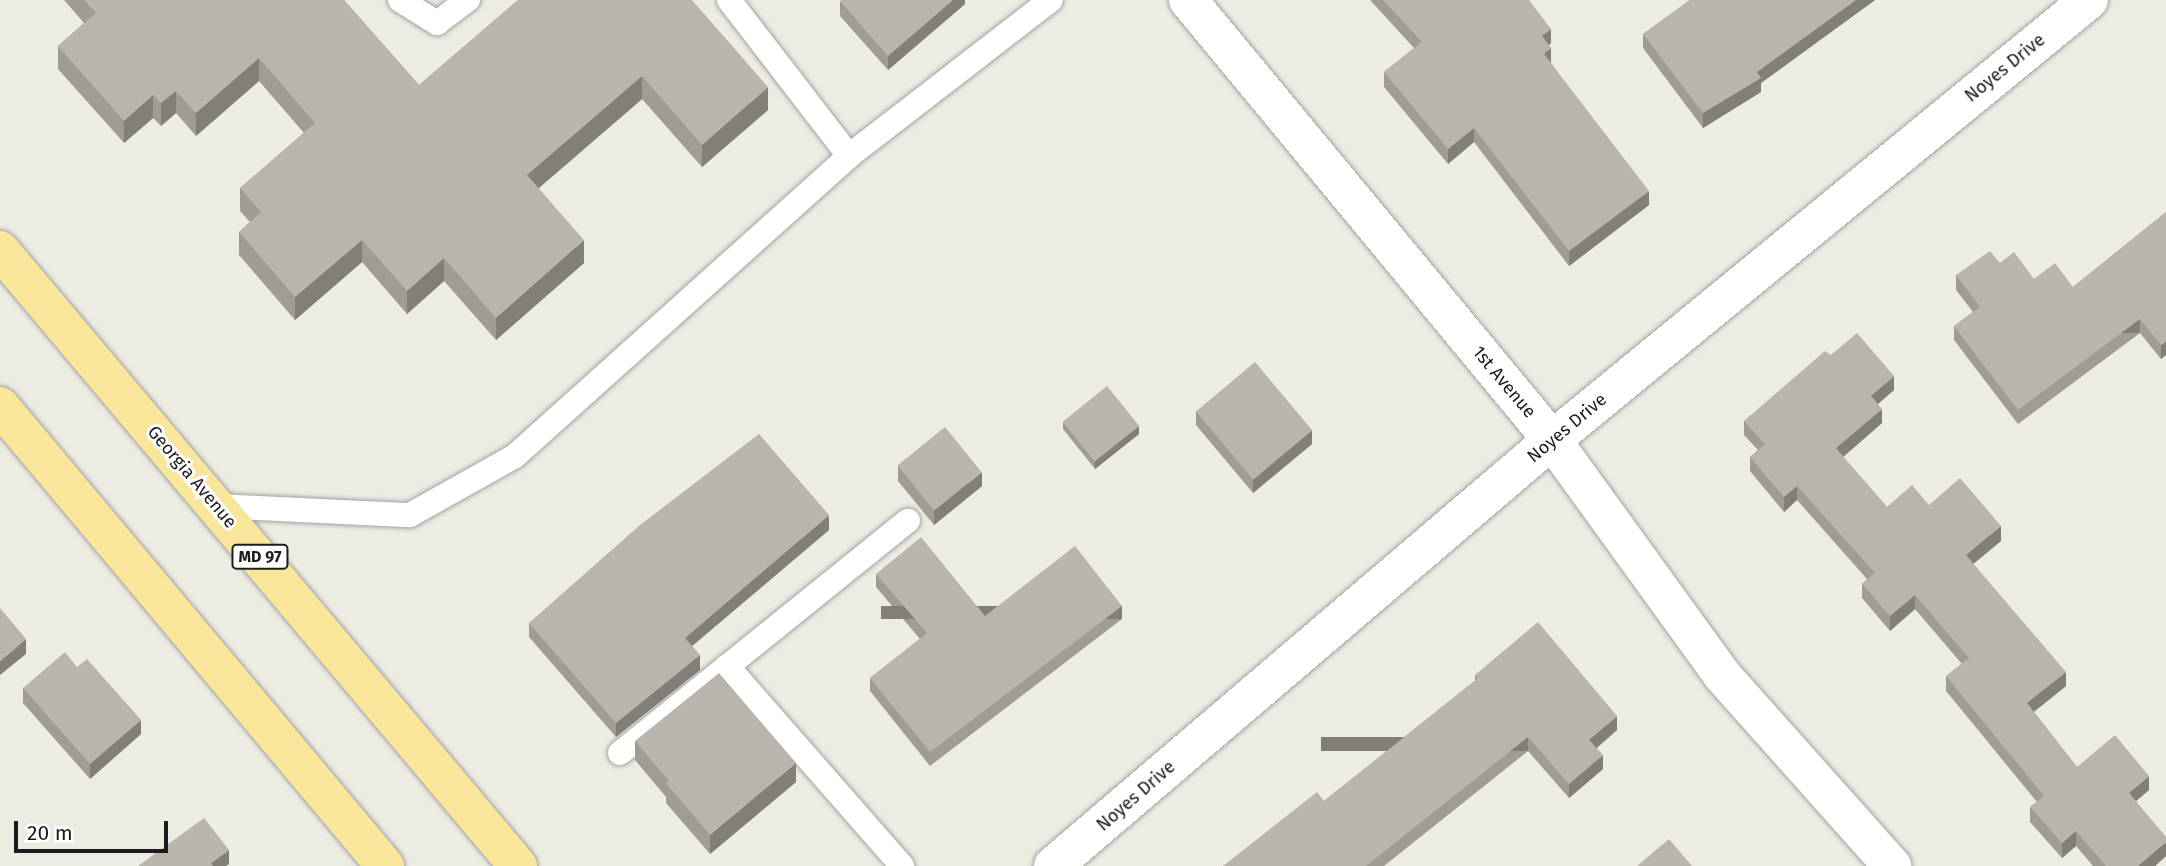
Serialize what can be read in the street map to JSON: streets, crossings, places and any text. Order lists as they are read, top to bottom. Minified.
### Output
{"streets":{"main road":["Georgia Avenue","MD 97"],"street":["Noyes Drive","1st Avenue"]},"crossings":[["Noyes Drive","1st Avenue"]],"scale_bar":"20 m"}
